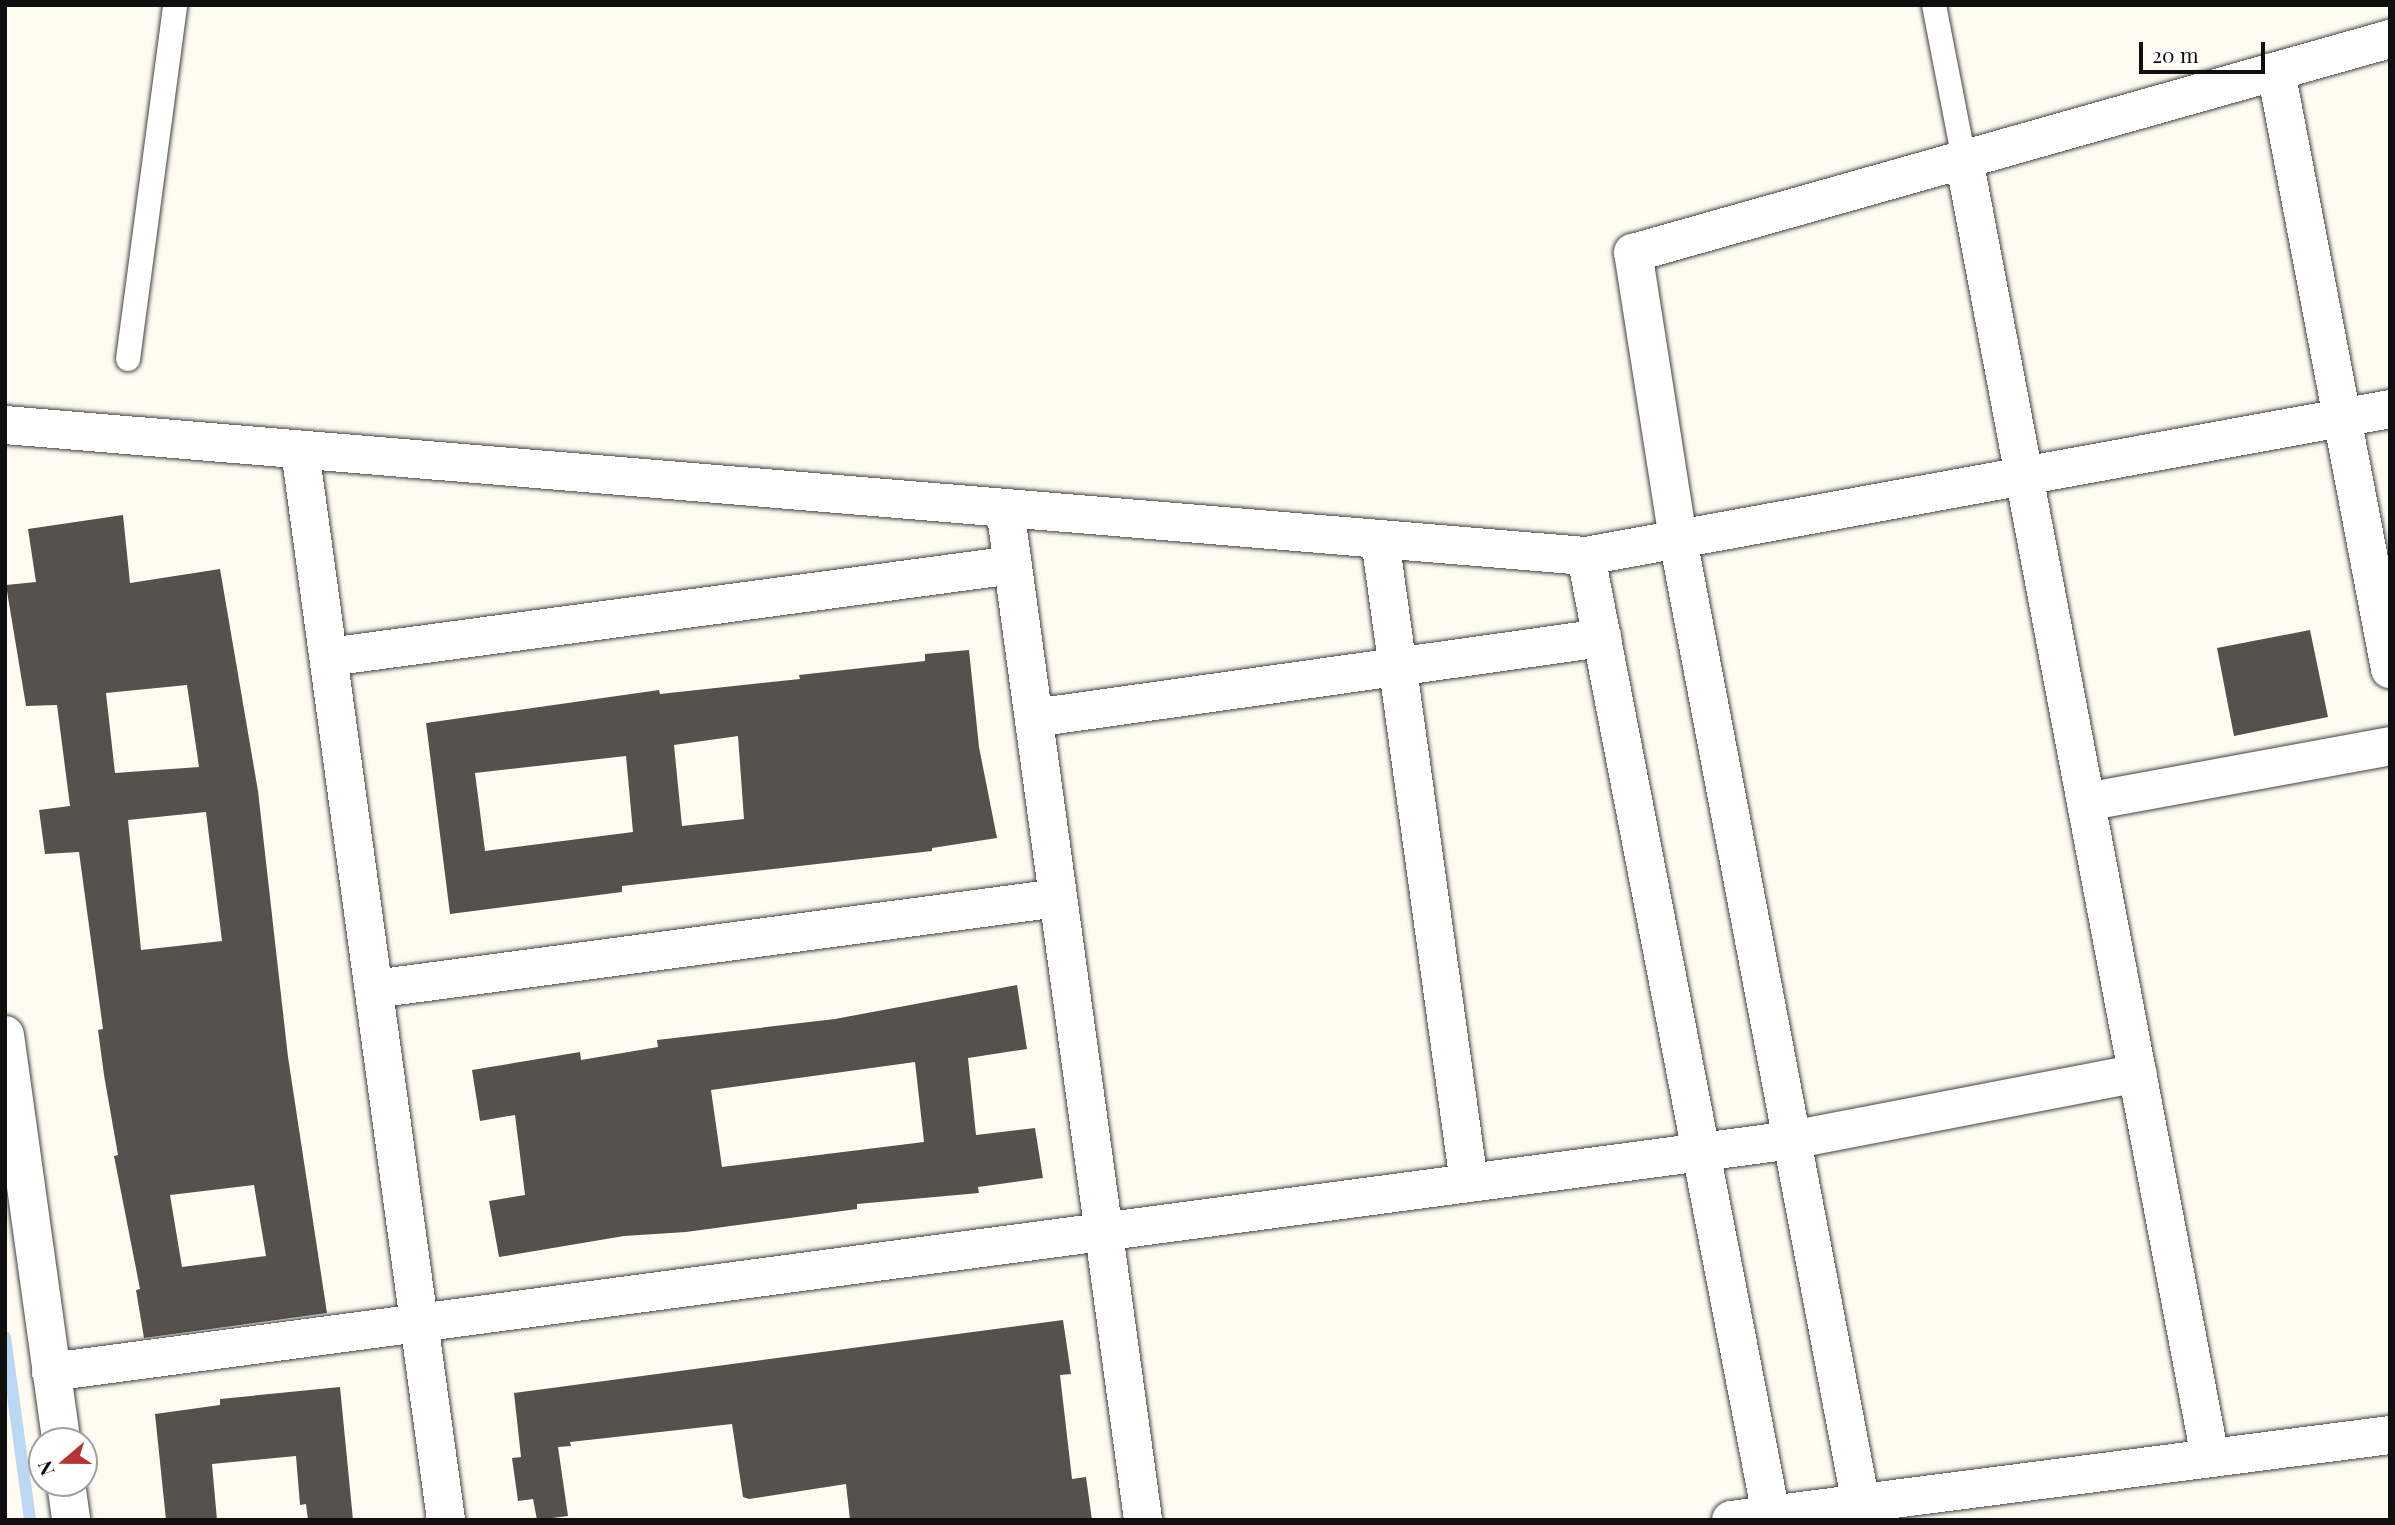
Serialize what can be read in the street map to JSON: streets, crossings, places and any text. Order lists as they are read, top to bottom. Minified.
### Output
{"scale_bar":"20 m","north":"left"}
